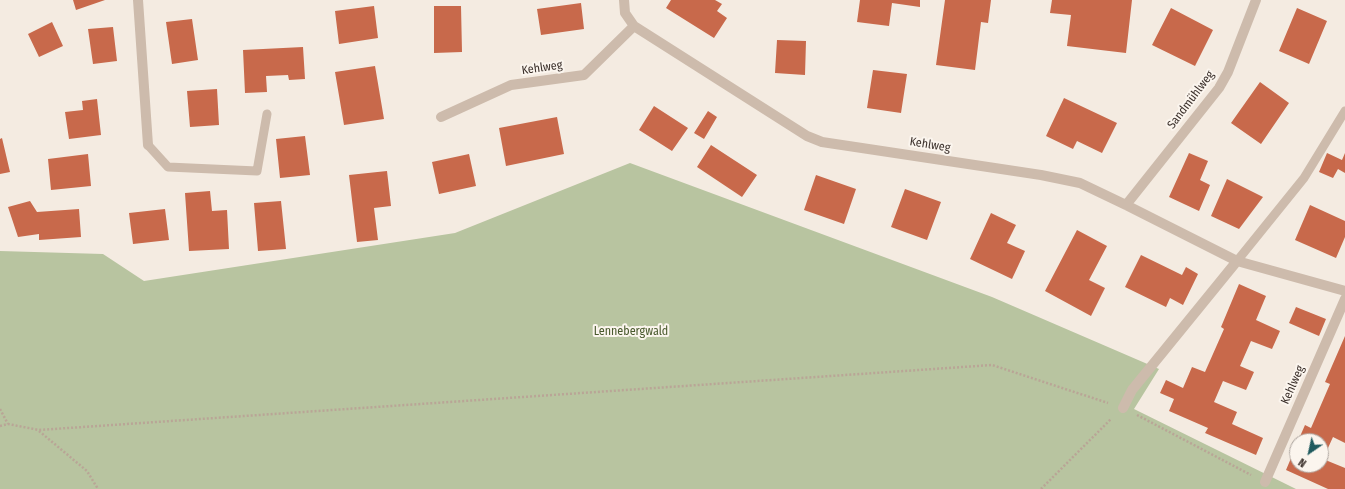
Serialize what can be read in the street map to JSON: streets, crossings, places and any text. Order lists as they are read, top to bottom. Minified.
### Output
{"streets":{"street":["Kehlweg","Sandmühlweg"]},"crossings":[["Kehlweg","Sandmühlweg"]],"parks":["Lennebergwald"],"north":"bottom left"}
